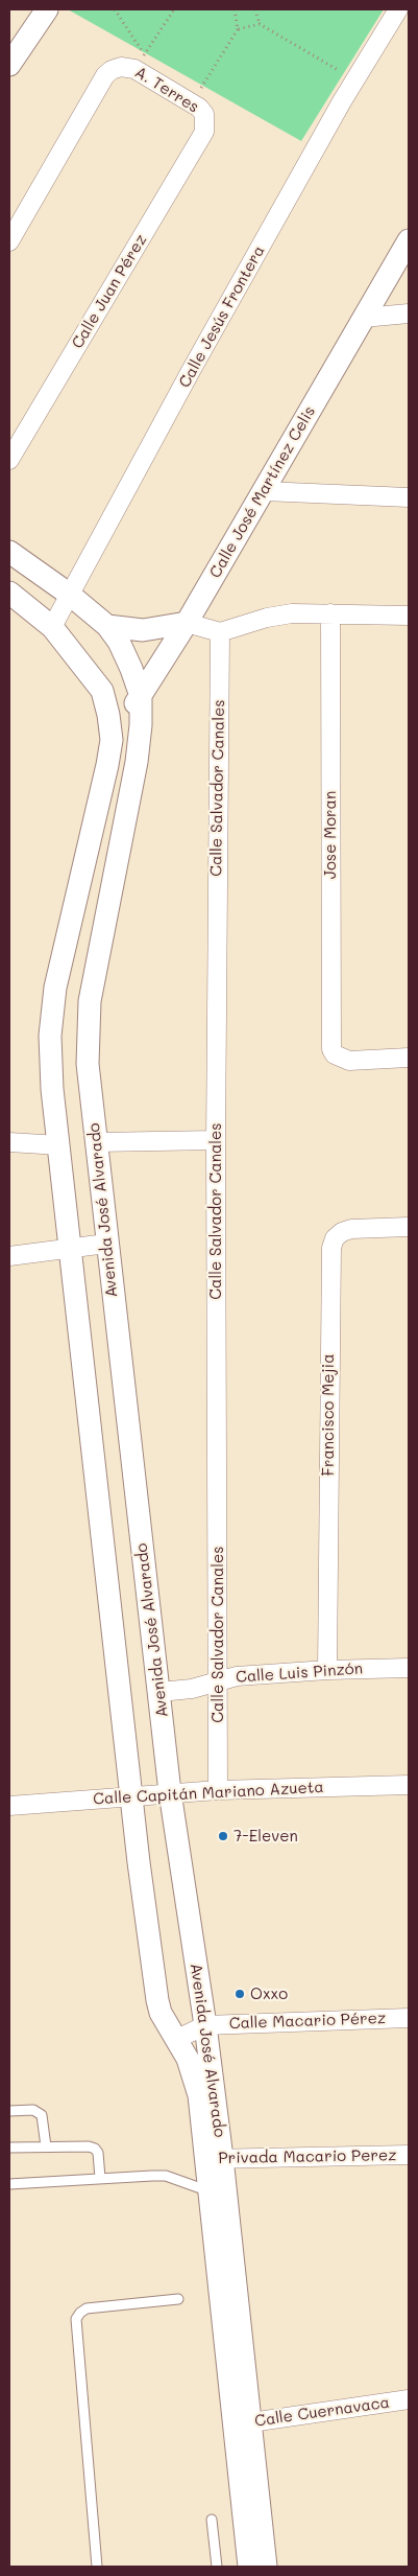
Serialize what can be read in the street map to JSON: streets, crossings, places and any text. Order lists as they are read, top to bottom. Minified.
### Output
{"streets":{"street":["A. Terres","Calle Juan Pérez","Calle Jesús Frontera","Calle José Martínez Celis","Calle Salvador Canales","Jose Moran","Avenida José Alvarado","Francisco Mejia","Calle Luis Pinzón","Calle Capitán Mariano Azueta","Calle Macario Pérez","Privada Macario Perez","Calle Cuernavaca"]},"crossings":[["A. Terres","Calle Juan Pérez"],["Calle José Martínez Celis","Avenida José Alvarado"],["Calle Salvador Canales","Calle Luis Pinzón"],["Calle Salvador Canales","Calle Capitán Mariano Azueta"],["Avenida José Alvarado","Calle Luis Pinzón"],["Avenida José Alvarado","Calle Capitán Mariano Azueta"],["Avenida José Alvarado","Calle Macario Pérez"],["Avenida José Alvarado","Privada Macario Perez"],["Avenida José Alvarado","Calle Cuernavaca"],["Francisco Mejia","Calle Luis Pinzón"]],"places":["7-Eleven","Oxxo"]}
